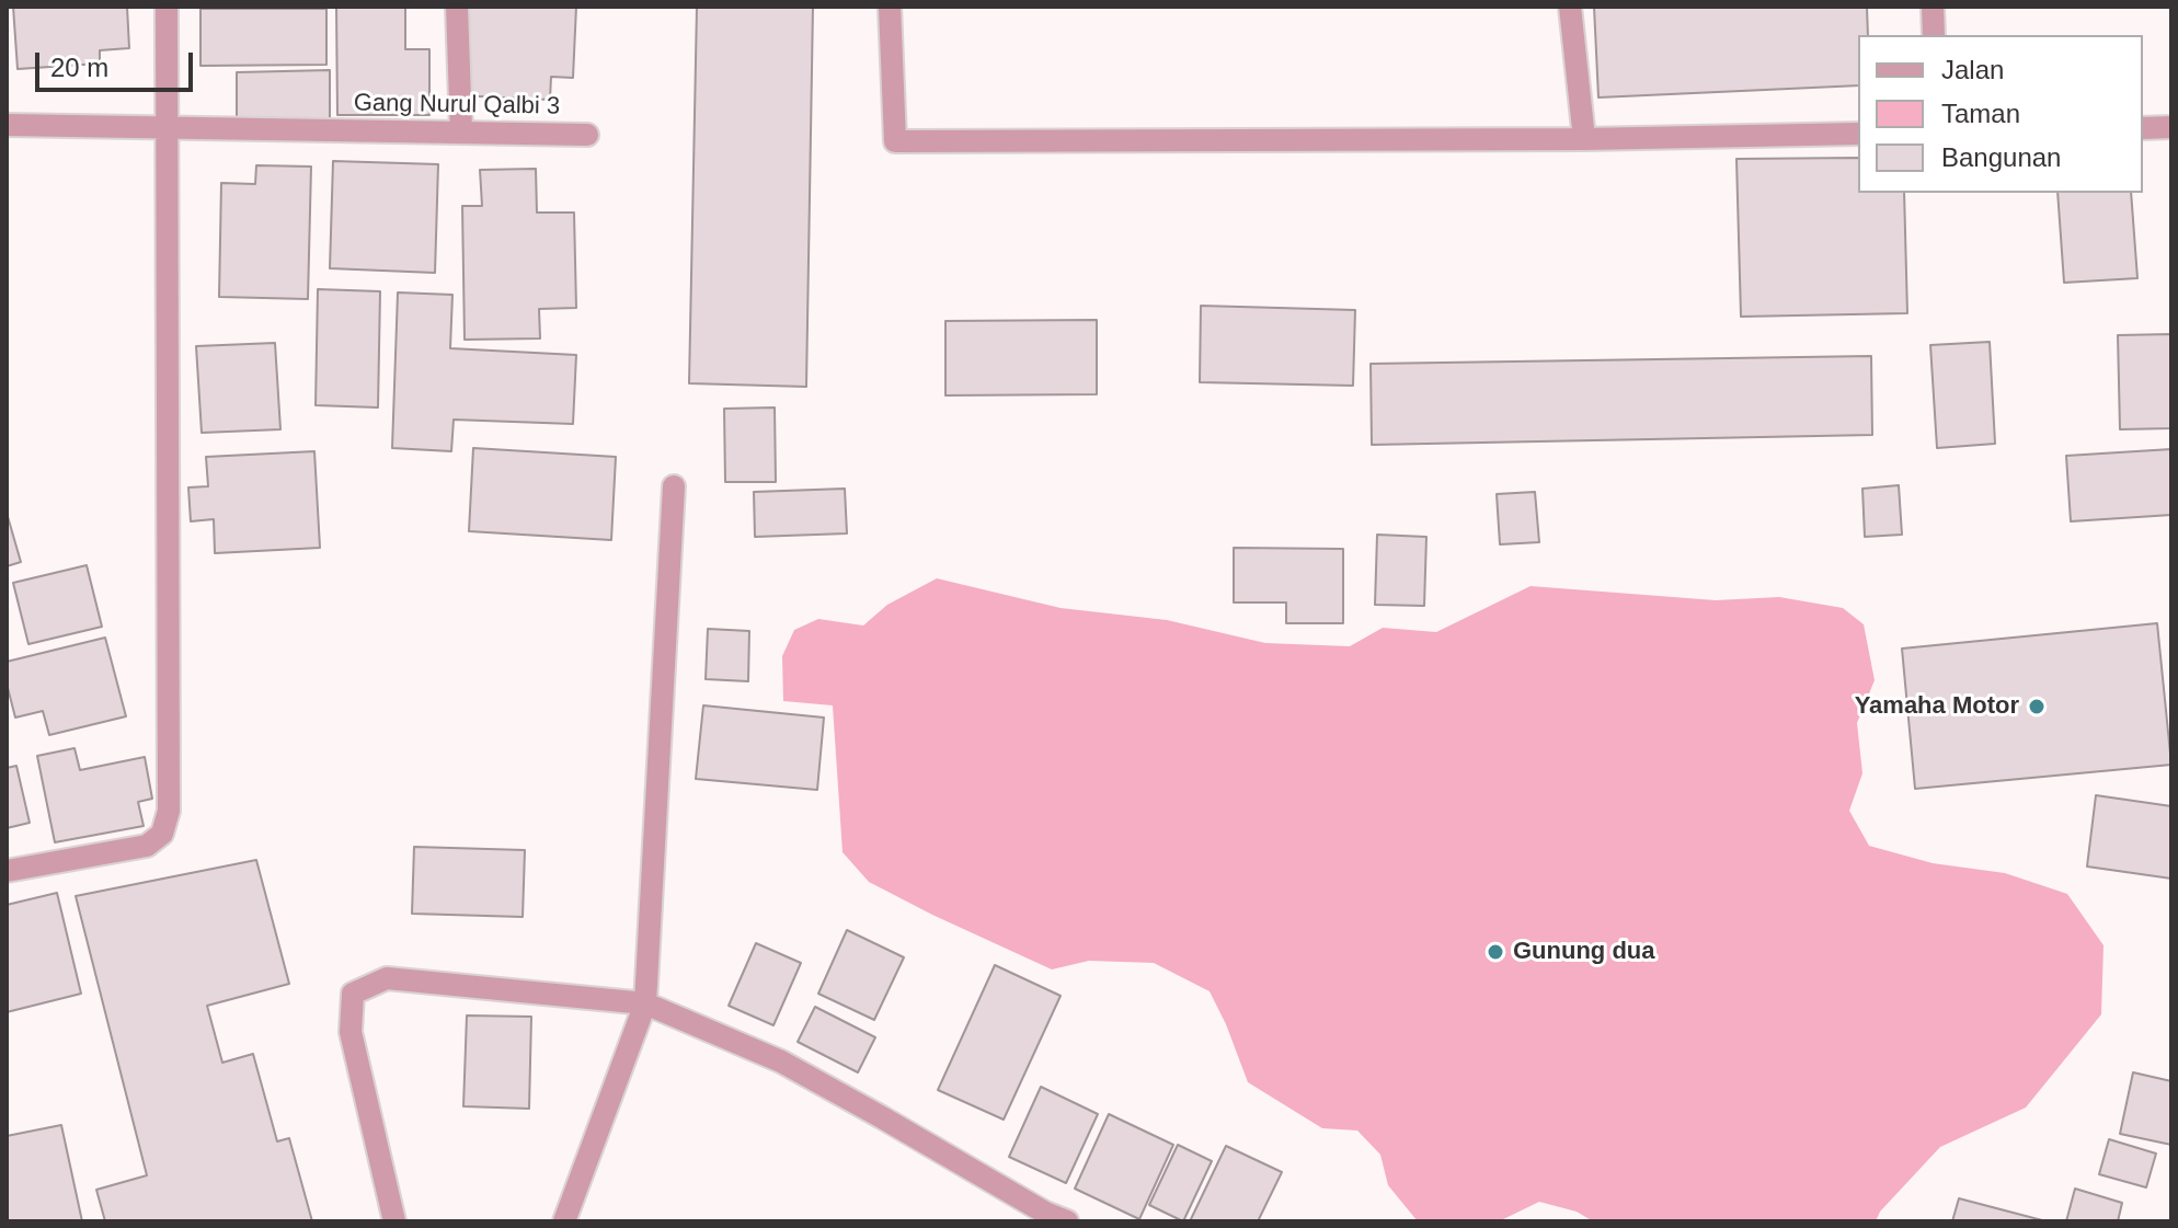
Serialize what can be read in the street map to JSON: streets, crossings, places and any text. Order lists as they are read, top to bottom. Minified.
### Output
{"streets":{"street":["Gang Nurul Qalbi 3"]},"places":["Yamaha Motor","Gunung dua"],"legend":["Jalan","Taman","Bangunan"],"scale_bar":"20 m"}
